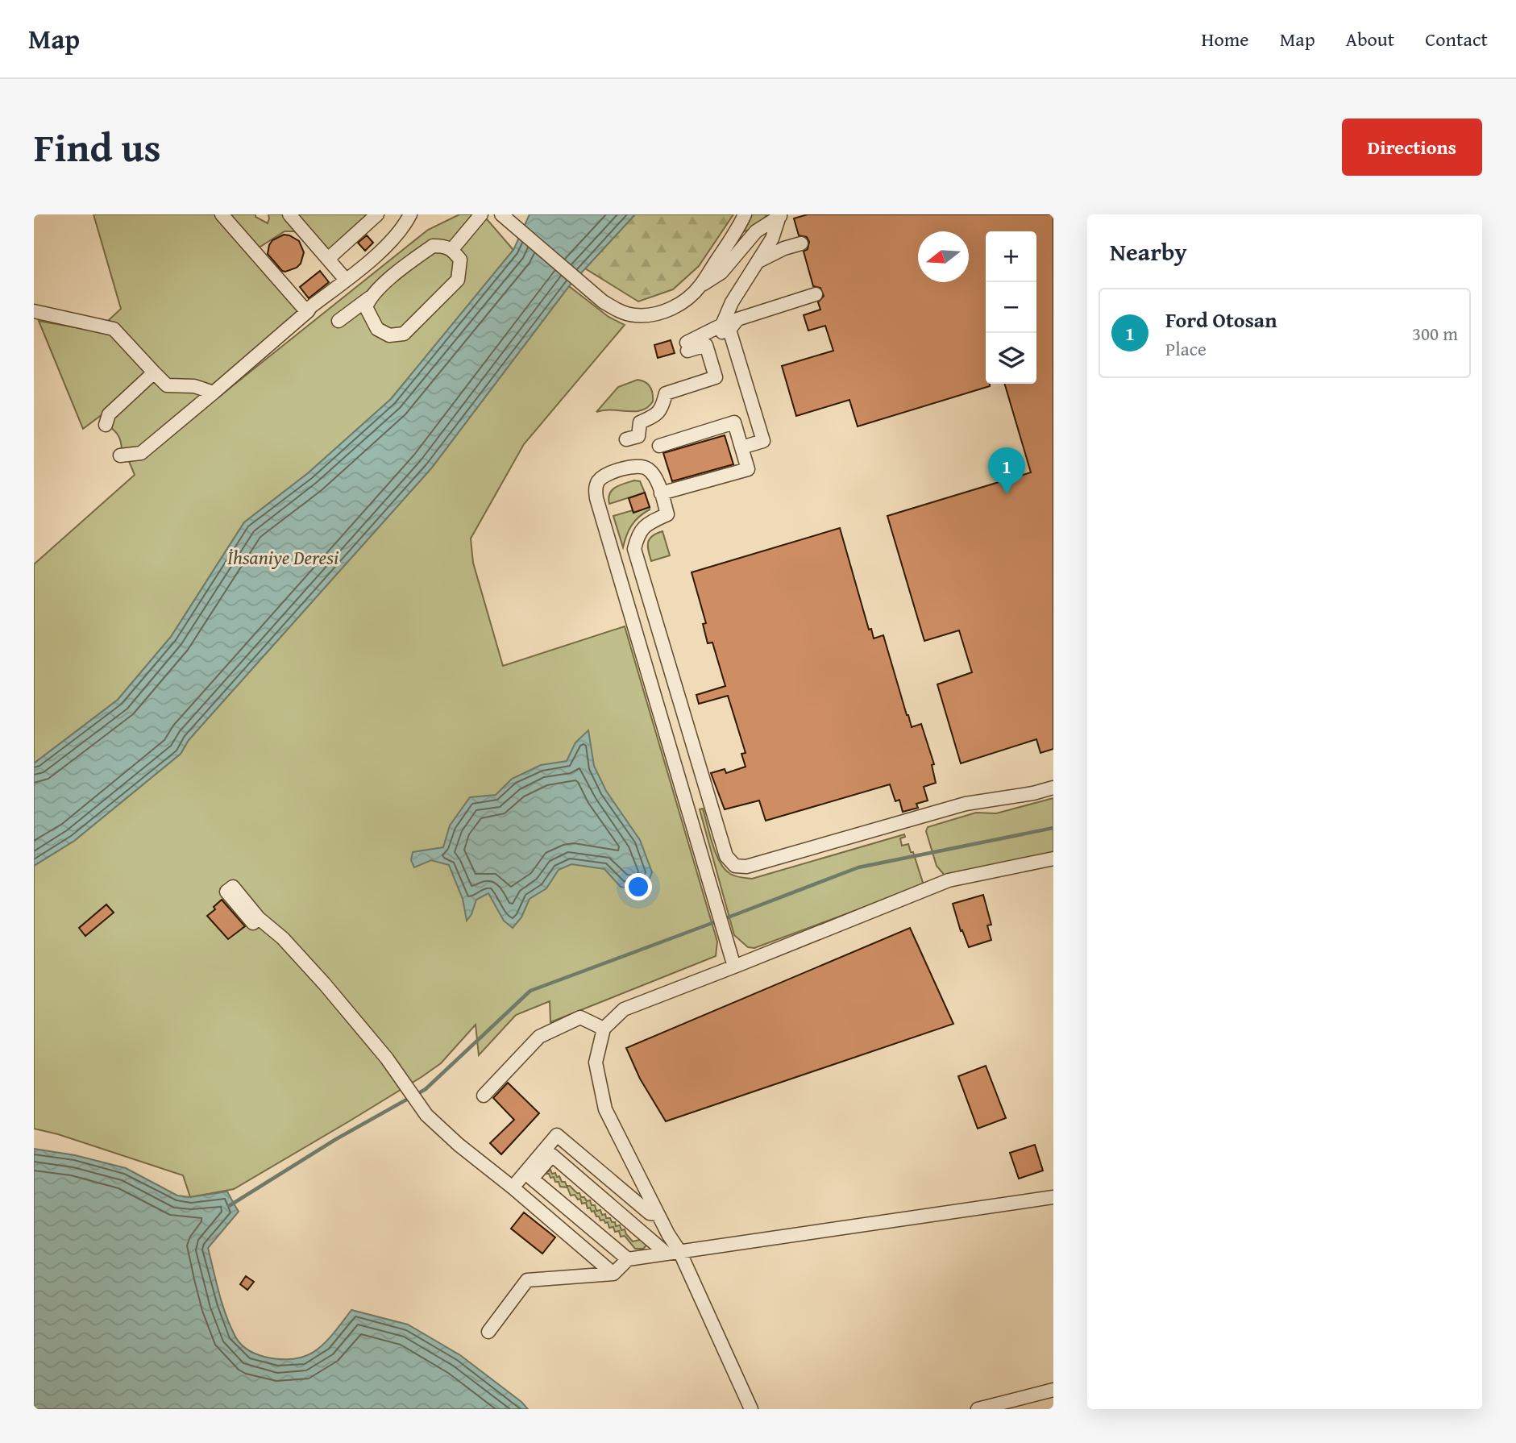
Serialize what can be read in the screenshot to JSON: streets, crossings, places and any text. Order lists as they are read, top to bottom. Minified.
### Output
{"water":["İhsaniye Deresi"],"north":"left","page":{"header":"Map","nav":["Home","Map","About","Contact"],"title":"Find us","buttons":"Directions","heading":"Nearby","map_buttons":["+","−"],"list":[{"mark":"1","name":"Ford Otosan","note":"Place","value":"300 m"}],"pins":"1"}}
